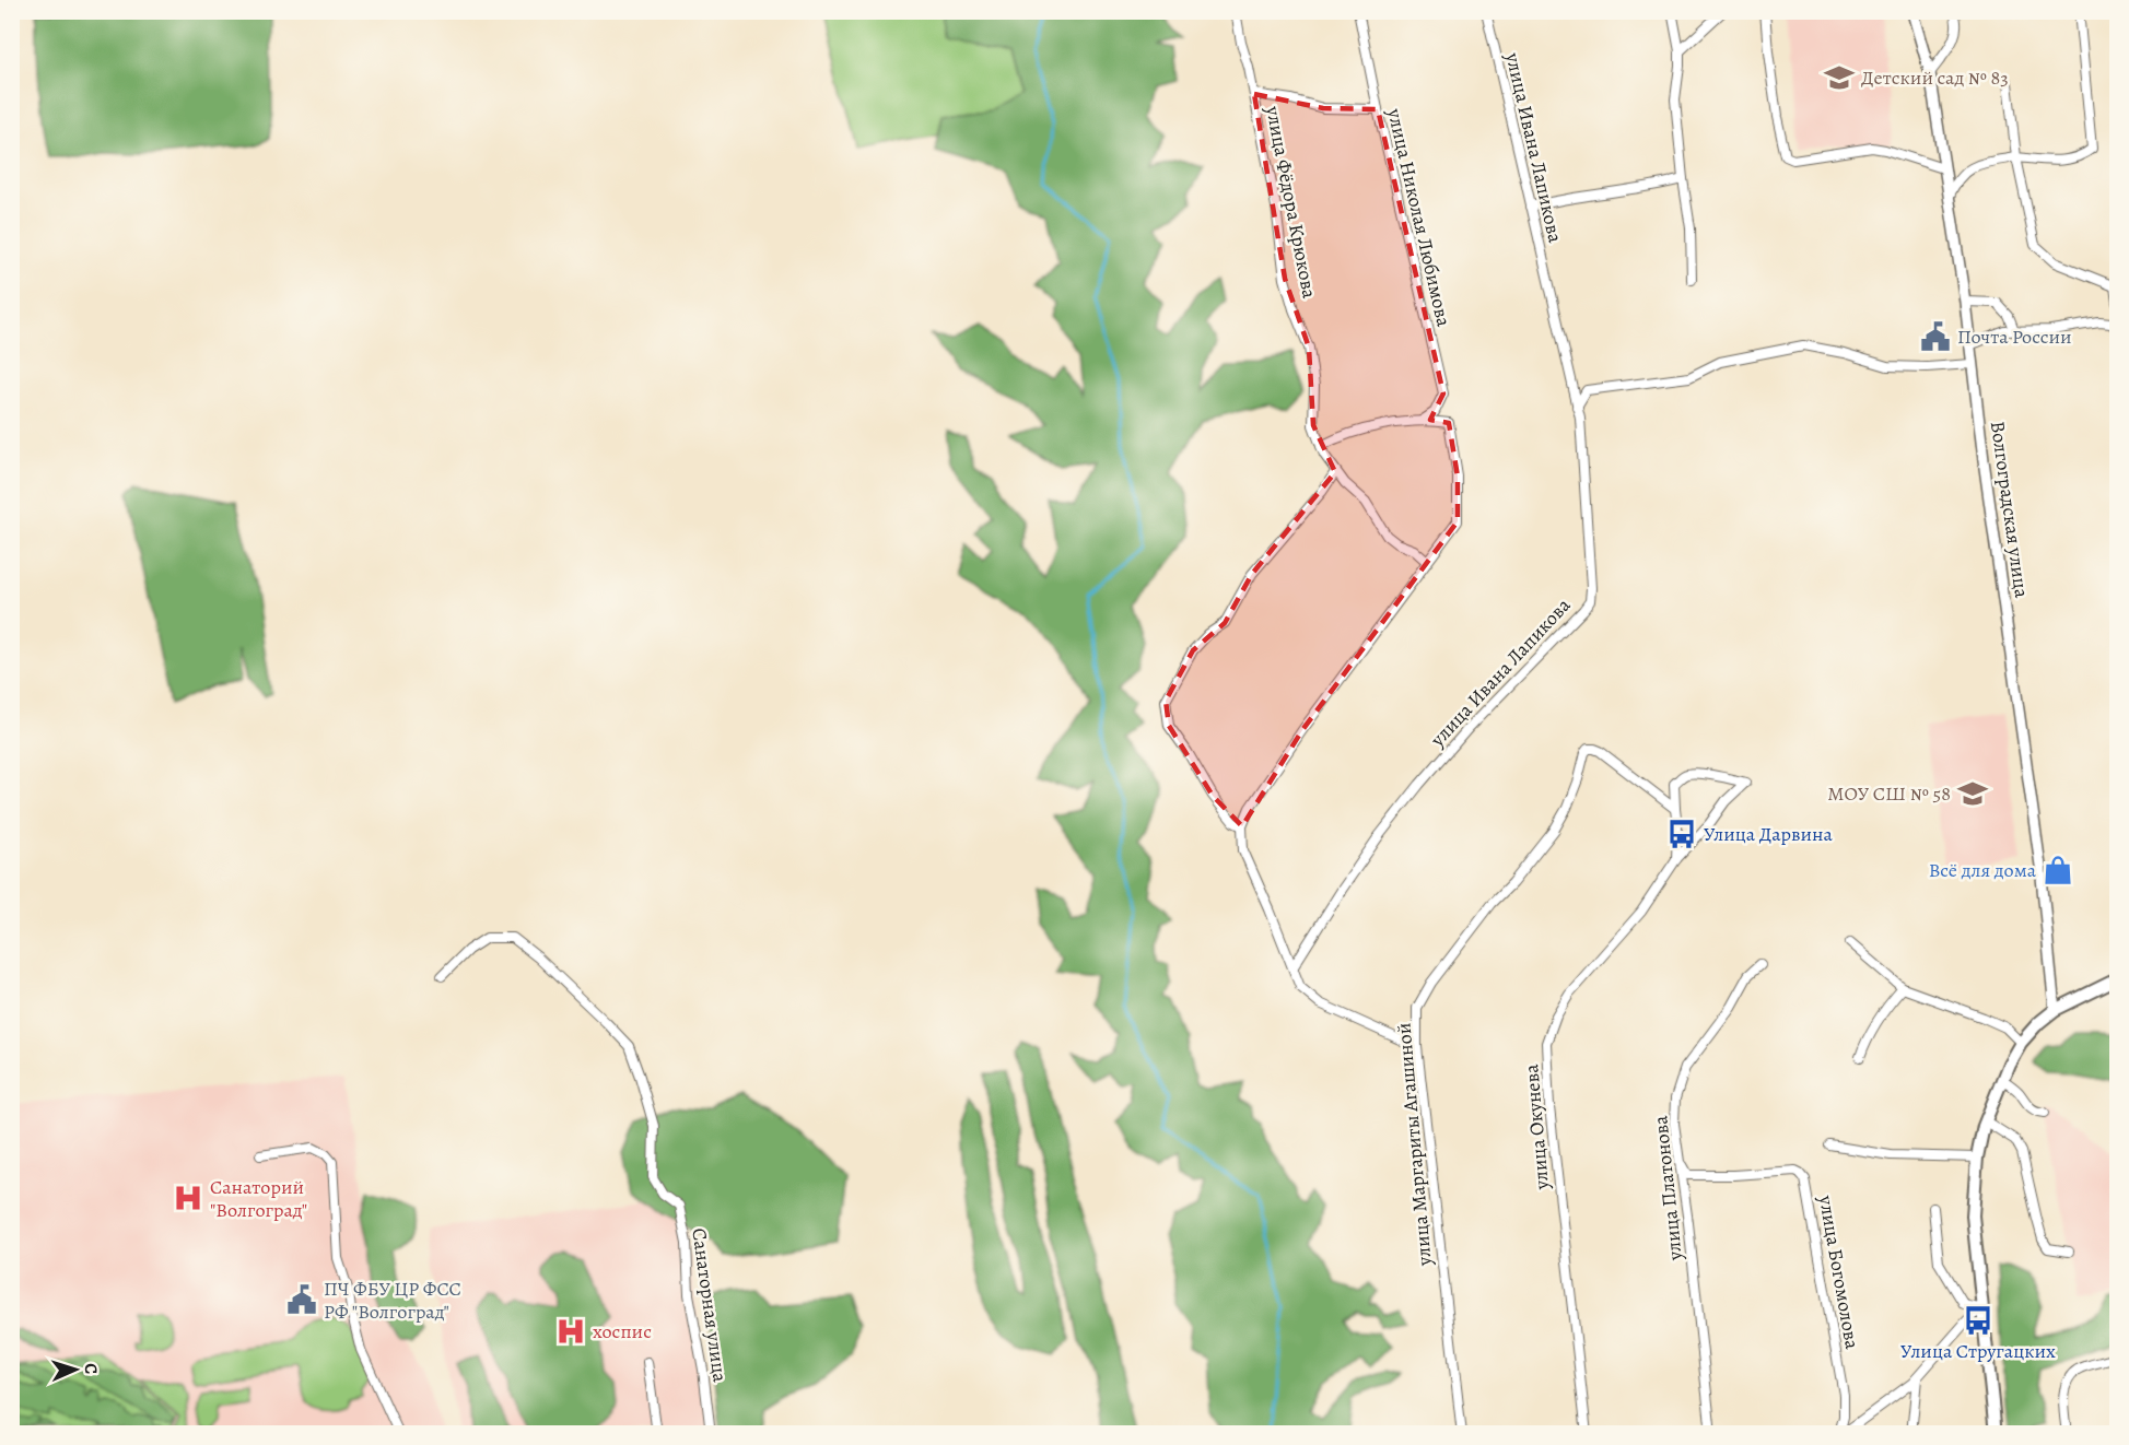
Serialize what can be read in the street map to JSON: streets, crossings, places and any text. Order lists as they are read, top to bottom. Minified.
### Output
{"streets":{"street":["улица Ивана Лапикова","улица Фёдора Крюкова","улица Николая Любимова","Волгоградская улица","улица Окунева","улица Маргариты Агашиной","улица Платонова","улица Богомолова","Санаторная улица"]},"crossings":[["улица Окунева","улица Маргариты Агашиной"]],"places":{"school or university":["Детский сад № 83","МОУ СШ № 58"],"public building":["Почта России","ПЧ ФБУ ЦР ФСС РФ \"Волгоград\""],"bus stop":["Улица Дарвина","Улица Стругацких"],"shop":["Всё для дома"],"hospital":["Санаторий \"Волгоград\"","хоспис"]},"north":"right"}
